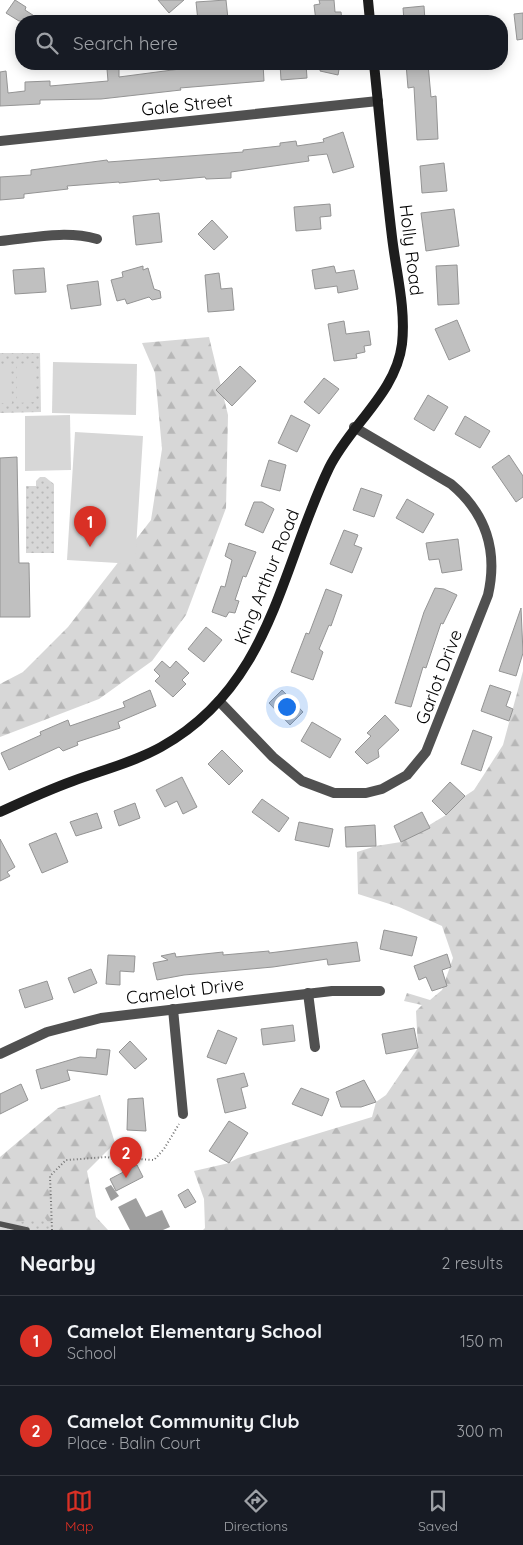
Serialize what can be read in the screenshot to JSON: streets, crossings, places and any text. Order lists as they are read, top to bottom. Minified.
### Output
{"streets":{"street":["Gale Street","Holly Road","King Arthur Road","Garlot Drive","Camelot Drive"]},"crossings":[["Gale Street","Holly Road"],["Holly Road","King Arthur Road"],["Holly Road","Garlot Drive"],["King Arthur Road","Garlot Drive"]],"page":{"search":"Search here","pins":["1","2"],"heading":["Nearby","2 results"],"list":[{"mark":"1","name":"Camelot Elementary School","note":"School","value":"150 m"},{"mark":"2","name":"Camelot Community Club","note":"Place · Balin Court","value":"300 m"}],"nav":["Map","Directions","Saved"]}}
